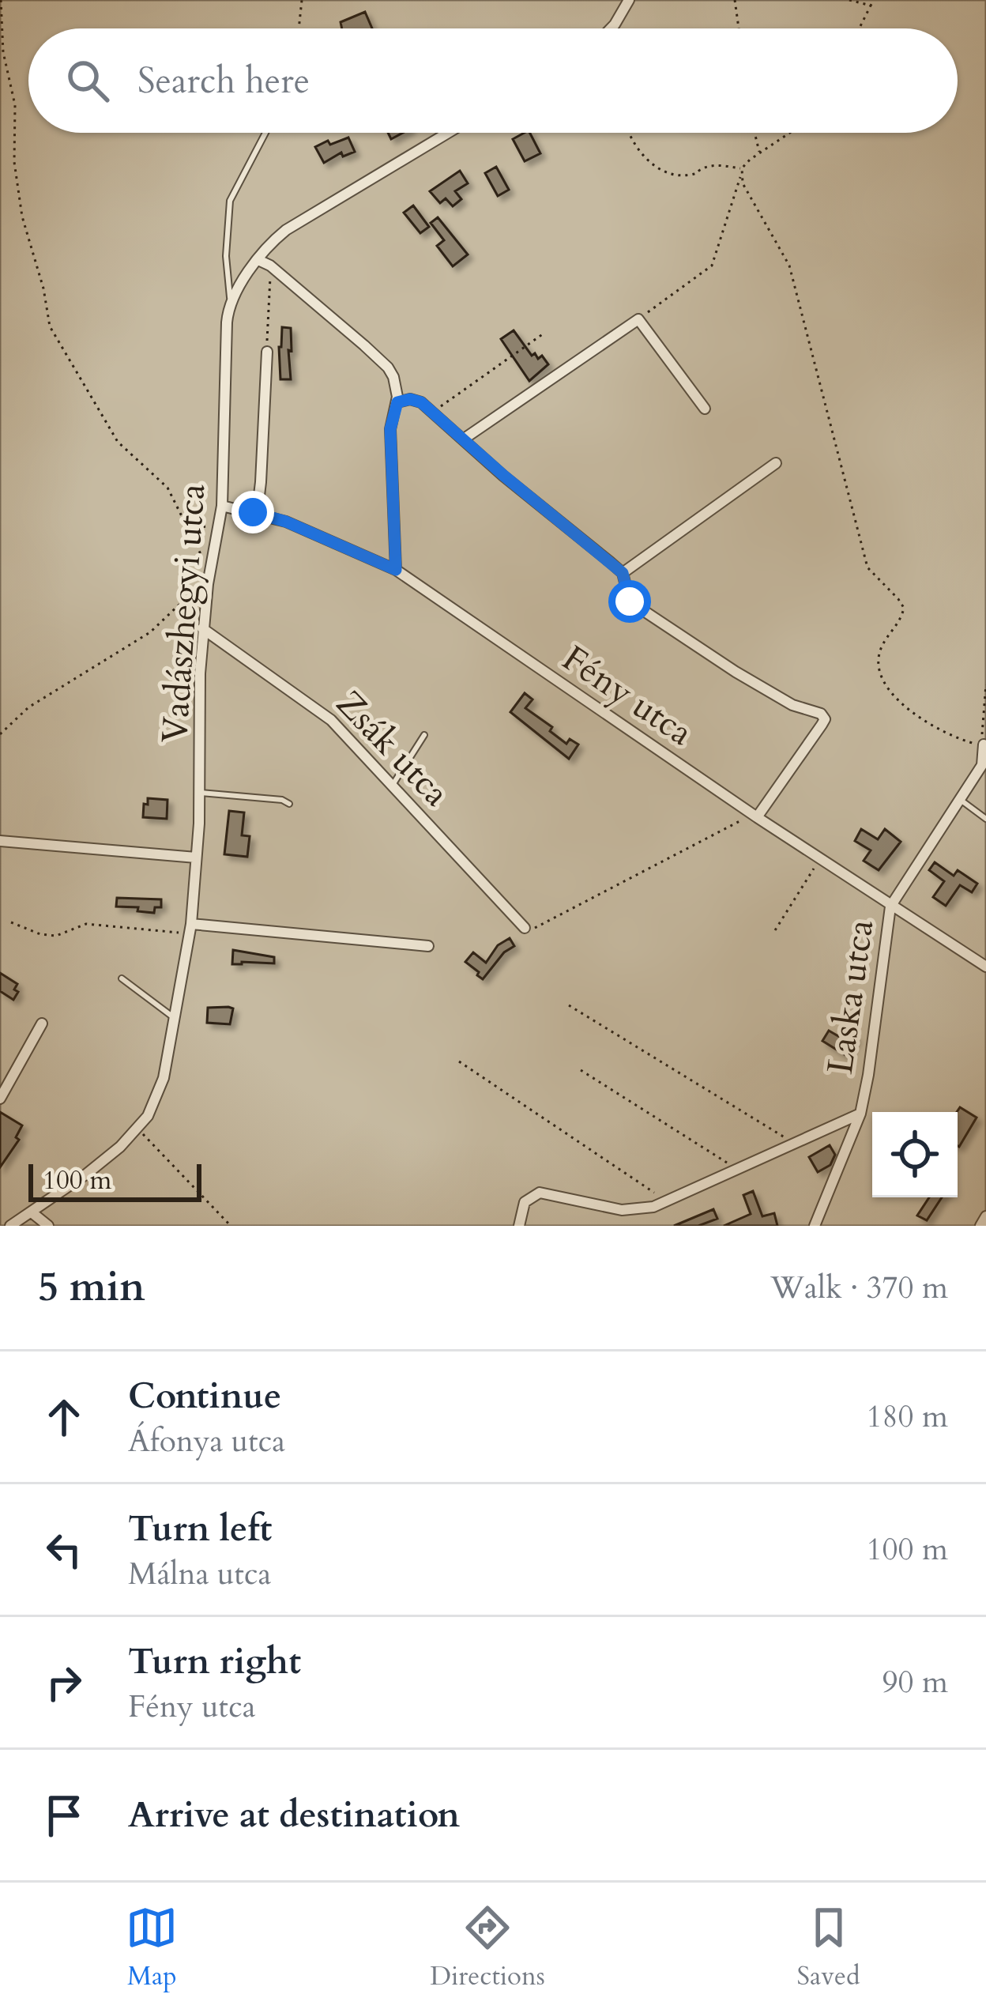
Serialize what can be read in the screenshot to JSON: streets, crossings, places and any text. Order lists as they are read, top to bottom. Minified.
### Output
{"streets":{"street":["Vadászhegyi utca","Fény utca","Zsák utca","Laska utca"]},"crossings":[["Vadászhegyi utca","Fény utca"],["Vadászhegyi utca","Zsák utca"],["Fény utca","Laska utca"]],"scale_bar":"100 m","page":{"search":"Search here","scale":"100 m","heading":["5 min","Walk · 370 m"],"list":[["Continue","Áfonya utca","180 m"],["Turn left","Málna utca","100 m"],["Turn right","Fény utca","90 m"],"Arrive at destination"],"nav":["Map","Directions","Saved"]}}
